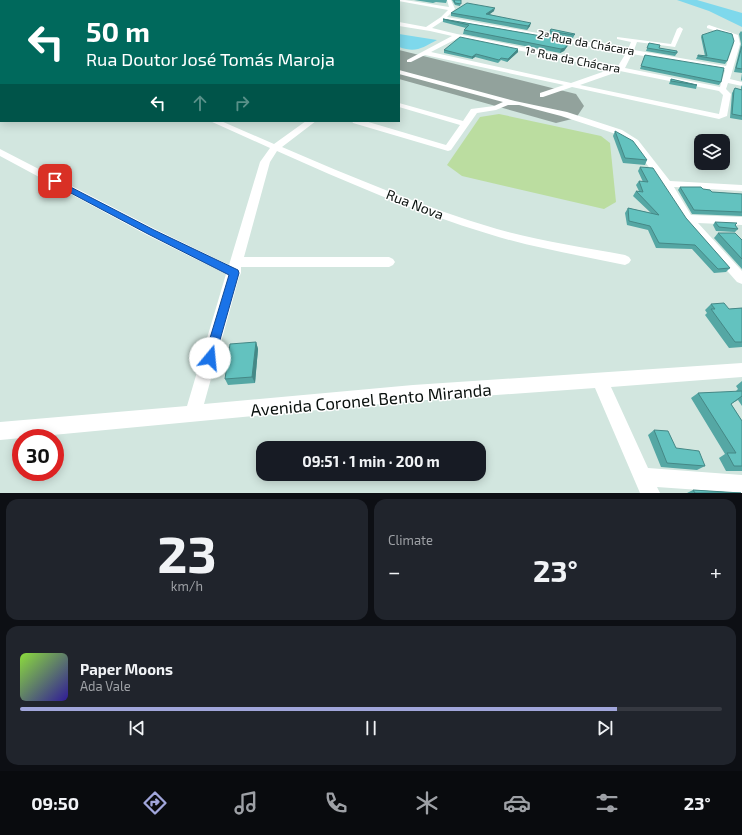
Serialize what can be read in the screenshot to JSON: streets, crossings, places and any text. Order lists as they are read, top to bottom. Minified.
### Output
{"streets":{"street":["2ª Rua da Chácara","1ª Rua da Chácara","Rua Nova","Avenida Coronel Bento Miranda"]},"page":{"turn":["50 m","Rua Doutor José Tomás Maroja"],"limit":"30","trip":"09:51 · 1 min · 200 m","tile":[["23","km/h"],"Climate"],"heat":["−","23°","+"],"song":["Paper Moons","Ada Vale"],"tabs":["09:50","23°"]}}
